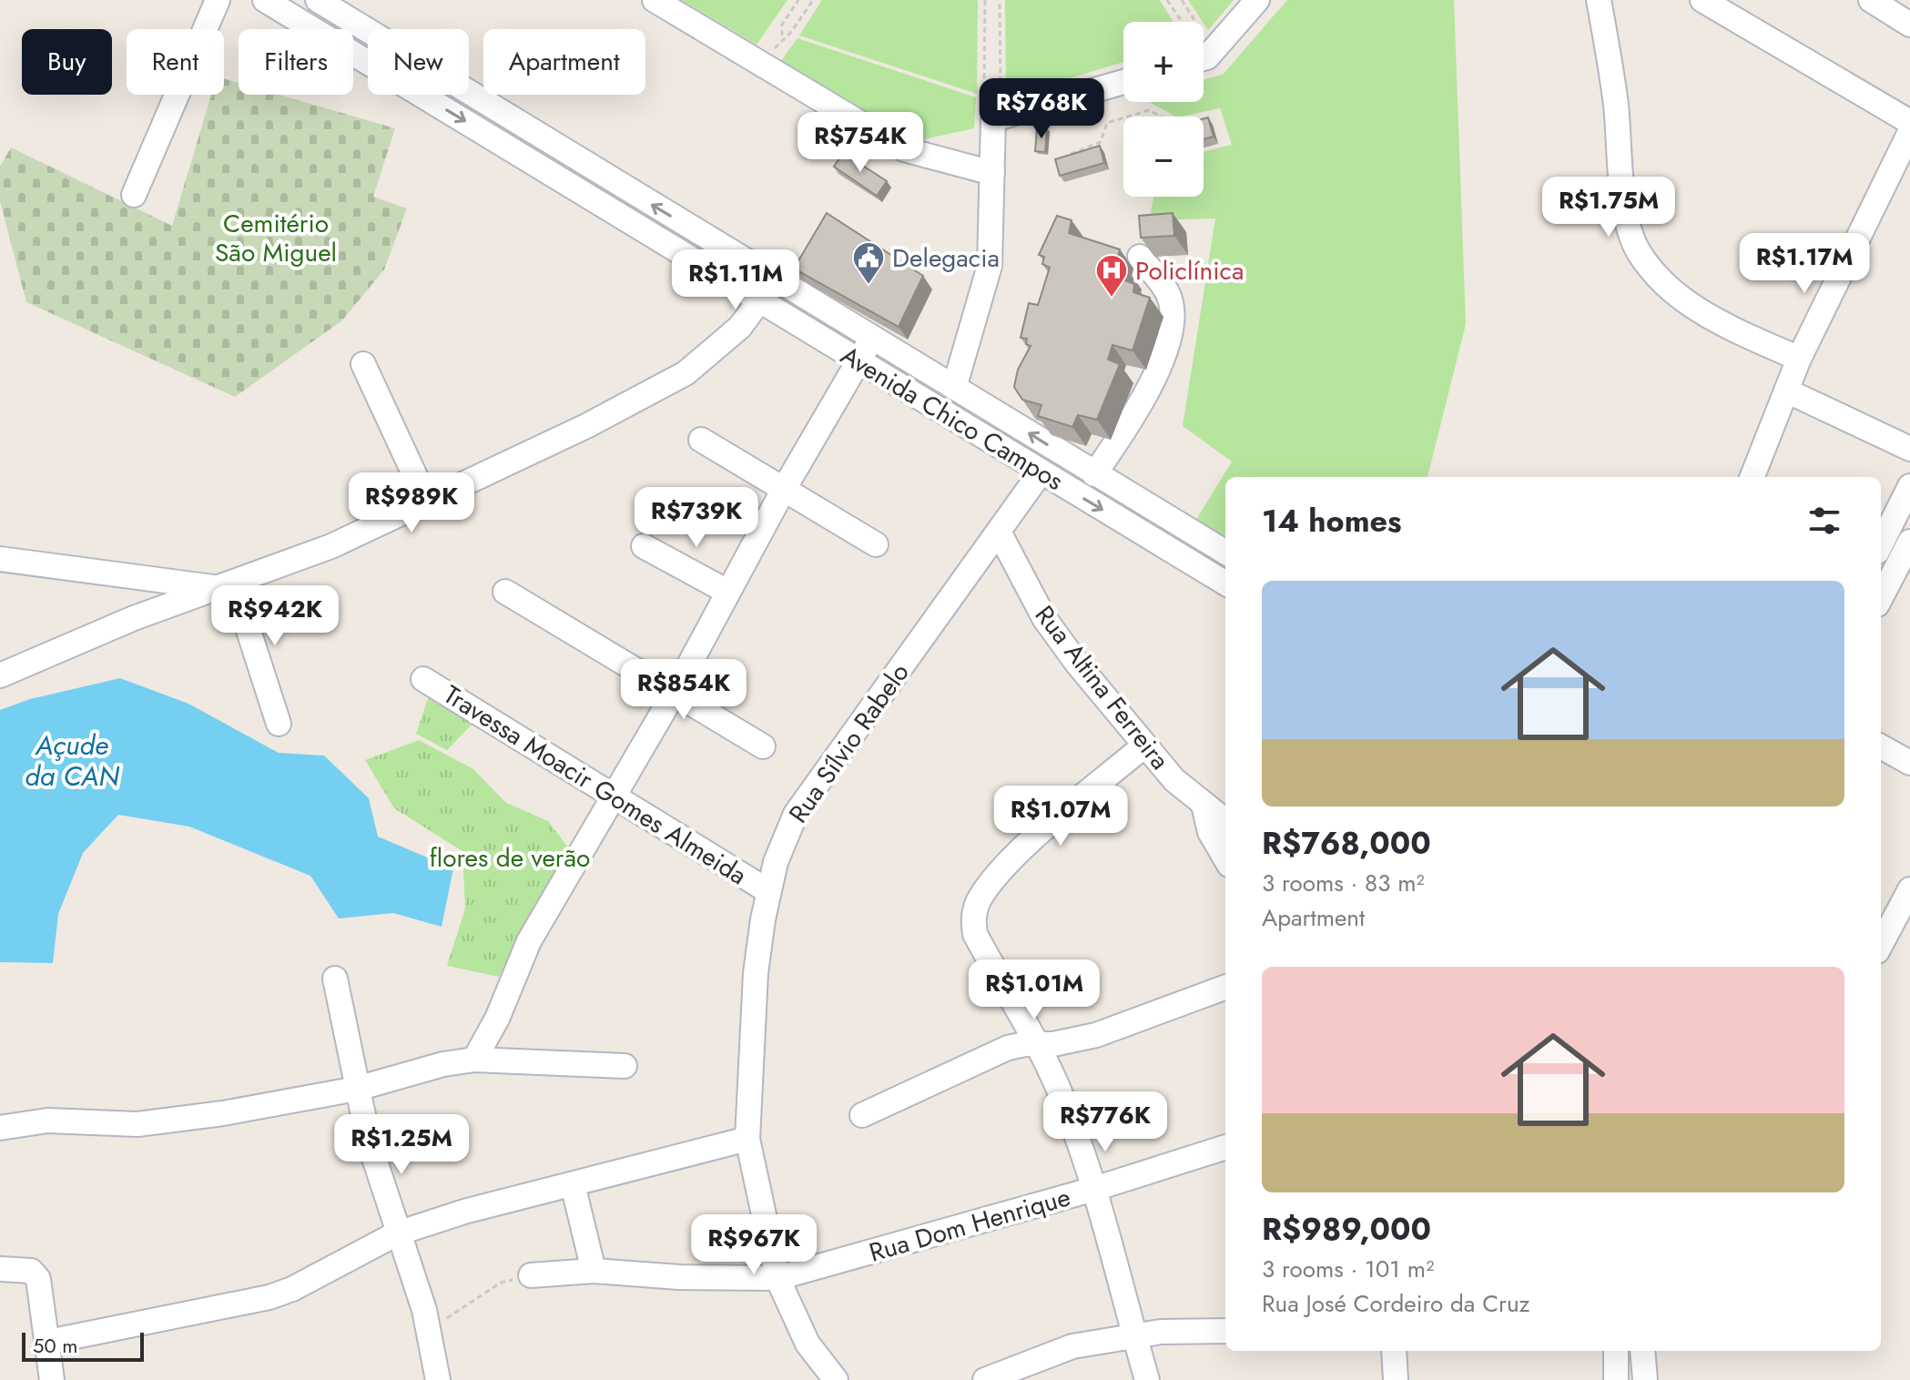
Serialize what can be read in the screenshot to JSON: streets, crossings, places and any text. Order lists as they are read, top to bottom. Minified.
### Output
{"streets":{"street":["Avenida Chico Campos","Rua Altina Ferreira","Rua Sílvio Rabelo","Travessa Moacir Gomes Almeida","Rua Dom Henrique"]},"crossings":[["Avenida Chico Campos","Rua Sílvio Rabelo"],["Rua Altina Ferreira","Rua Sílvio Rabelo"],["Rua Sílvio Rabelo","Travessa Moacir Gomes Almeida"],["Rua Sílvio Rabelo","Rua Dom Henrique"]],"water":["Açude da CAN"],"parks":["Cemitério São Miguel","flores de verão"],"places":{"public building":["Delegacia"],"hospital":["Policlínica"]},"scale_bar":"50 m","page":{"map_buttons":["+","−"],"chip":["Buy","Rent","Filters","New","Apartment"],"price":["R$768K","R$754K","R$1.75M","R$1.17M","R$1.11M","R$989K","R$739K","R$942K","R$854K","R$1.07M","R$1.01M","R$776K","R$1.25M","R$967K"],"heading":"14 homes","list":[{"name":"R$768,000","note":"3 rooms · 83 m² · Apartment"},{"name":"R$989,000","note":"3 rooms · 101 m² · Rua José Cordeiro da Cruz"}],"scale":"50 m"}}
